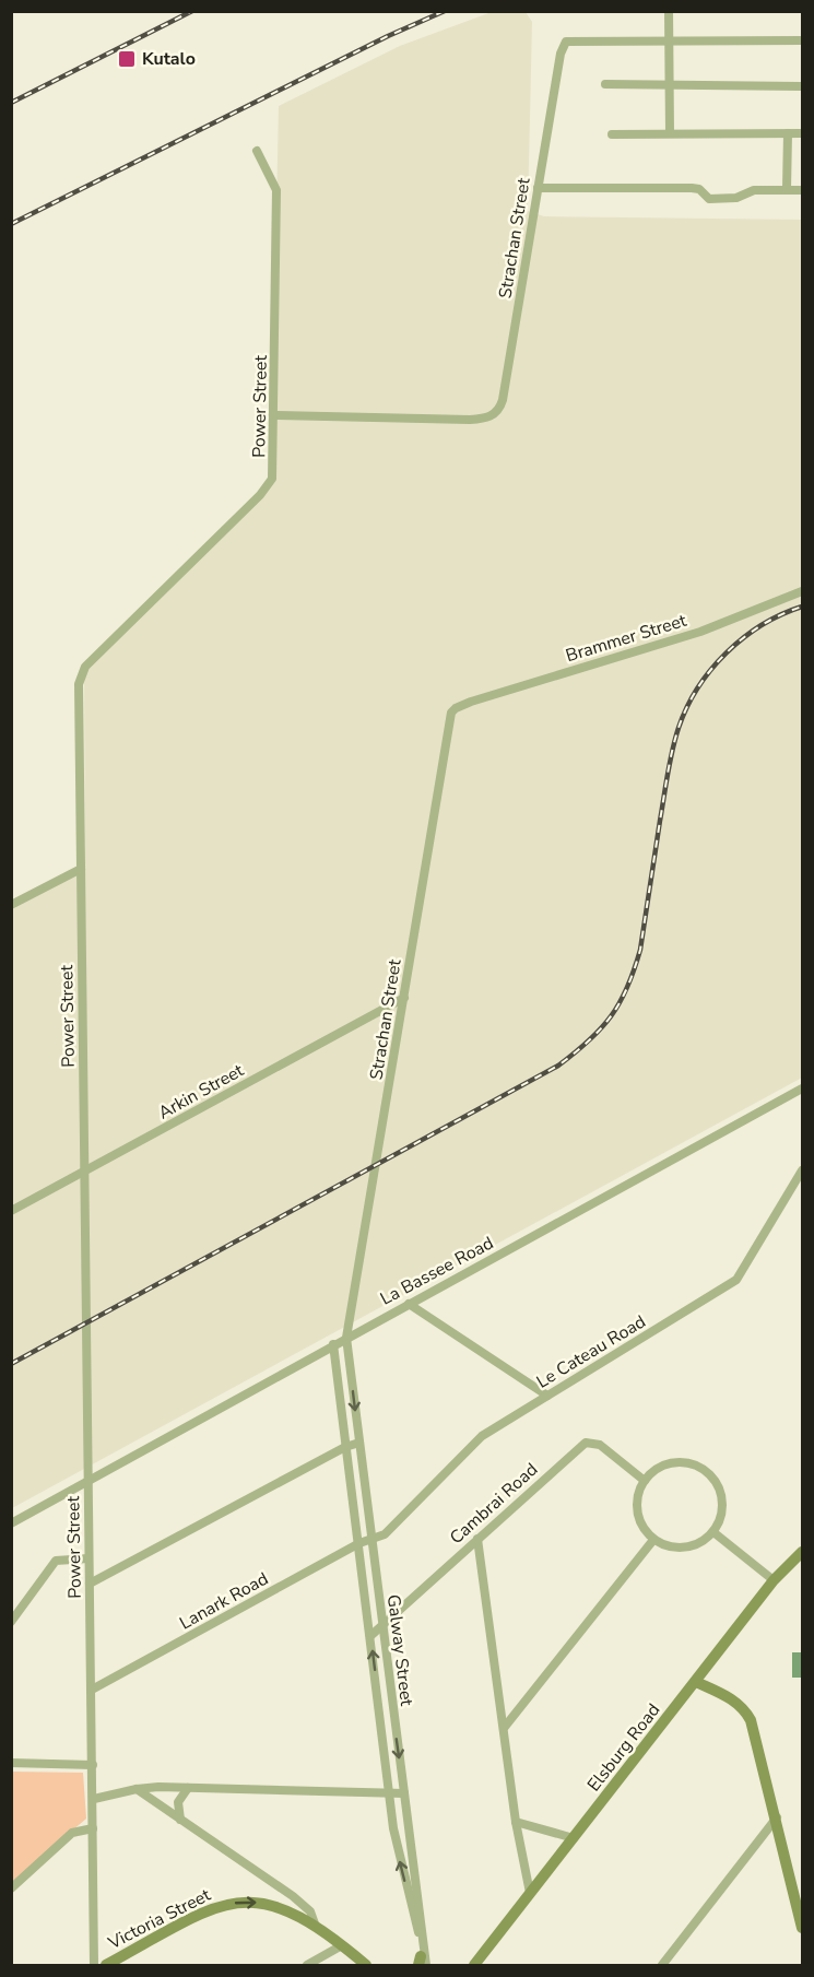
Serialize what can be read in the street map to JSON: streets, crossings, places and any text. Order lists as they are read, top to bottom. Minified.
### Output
{"streets":{"main road":["Elsburg Road","Victoria Street"],"street":["Strachan Street","Power Street","Brammer Street","Arkin Street","La Bassee Road","Le Cateau Road","Cambrai Road","Lanark Road","Galway Street"]},"crossings":[["Strachan Street","Power Street"],["Strachan Street","Brammer Street"],["Strachan Street","Arkin Street"],["Strachan Street","La Bassee Road"],["Strachan Street","Galway Street"],["Power Street","Arkin Street"],["Power Street","La Bassee Road"],["Power Street","Lanark Road"],["La Bassee Road","Galway Street"],["Le Cateau Road","Lanark Road"],["Le Cateau Road","Galway Street"],["Cambrai Road","Galway Street"],["Lanark Road","Galway Street"]],"one_way":["Victoria Street"],"places":{"transit":["Kutalo"]}}
